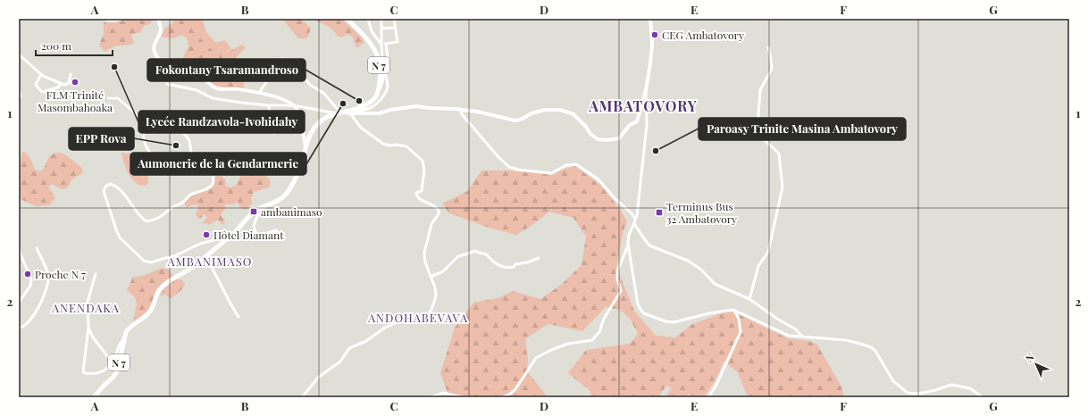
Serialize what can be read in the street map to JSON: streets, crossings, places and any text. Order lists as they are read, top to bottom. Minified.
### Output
{"streets":{"main road":["N 7"]},"districts":["AMBATOVORY","AMBANIMASO","ANENDAKA","ANDOHABEVAVA"],"places":{"other":["CEG Ambatovory","Lycée Randzavola-Ivohidahy","FLM Trinité Masombahoaka","Fokontany Tsaramandroso","Aumonerie de la Gendarmerie","EPP Rova","Paroasy Trinite Masina Ambatovory","Hôtel Diamant","Proche N 7"],"transit":["ambanimaso","Terminus Bus 32 Ambatovory"]},"scale_bar":"200 m","north":"top left","grid":{"columns":["A","B","C","D","E","F","G"],"rows":["1","2"]}}
